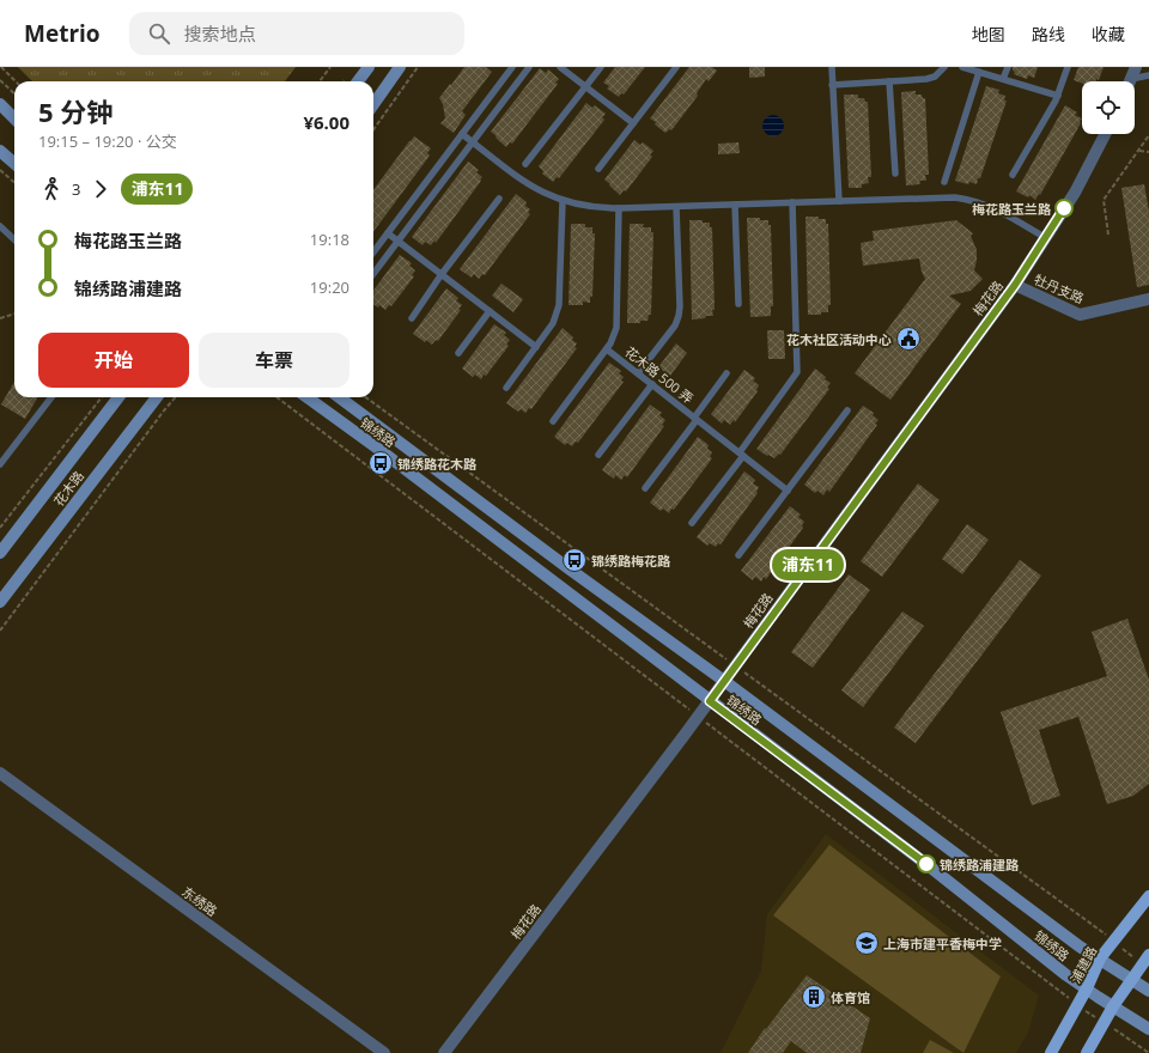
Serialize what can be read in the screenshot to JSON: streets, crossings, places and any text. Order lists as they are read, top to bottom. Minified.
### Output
{"streets":{"main road":["锦绣路","花木路","浦建路"],"street":["牡丹支路","梅花路","东绣路"],"lane":["花木路 500 弄"]},"crossings":[["牡丹支路","梅花路"],["梅花路","锦绣路"],["锦绣路","浦建路"]],"places":{"other":["梅花路玉兰路","锦绣路浦建路"],"public building":["花木社区活动中心"],"bus stop":["锦绣路花木路","锦绣路梅花路"],"school or university":["上海市建平香梅中学"],"building":["体育馆"]},"lines":["bus line 浦东11"],"page":{"header":"Metrio","search":"搜索地点","nav":["地图","路线","收藏"],"on_map":"浦东11","heading":["5 分钟","19:15 – 19:20 · 公交","¥6.00"],"legs":["3","浦东11"],"list":[{"name":"梅花路玉兰路","value":"19:18"},{"name":"锦绣路浦建路","value":"19:20"}],"buttons":["开始","车票"]}}
